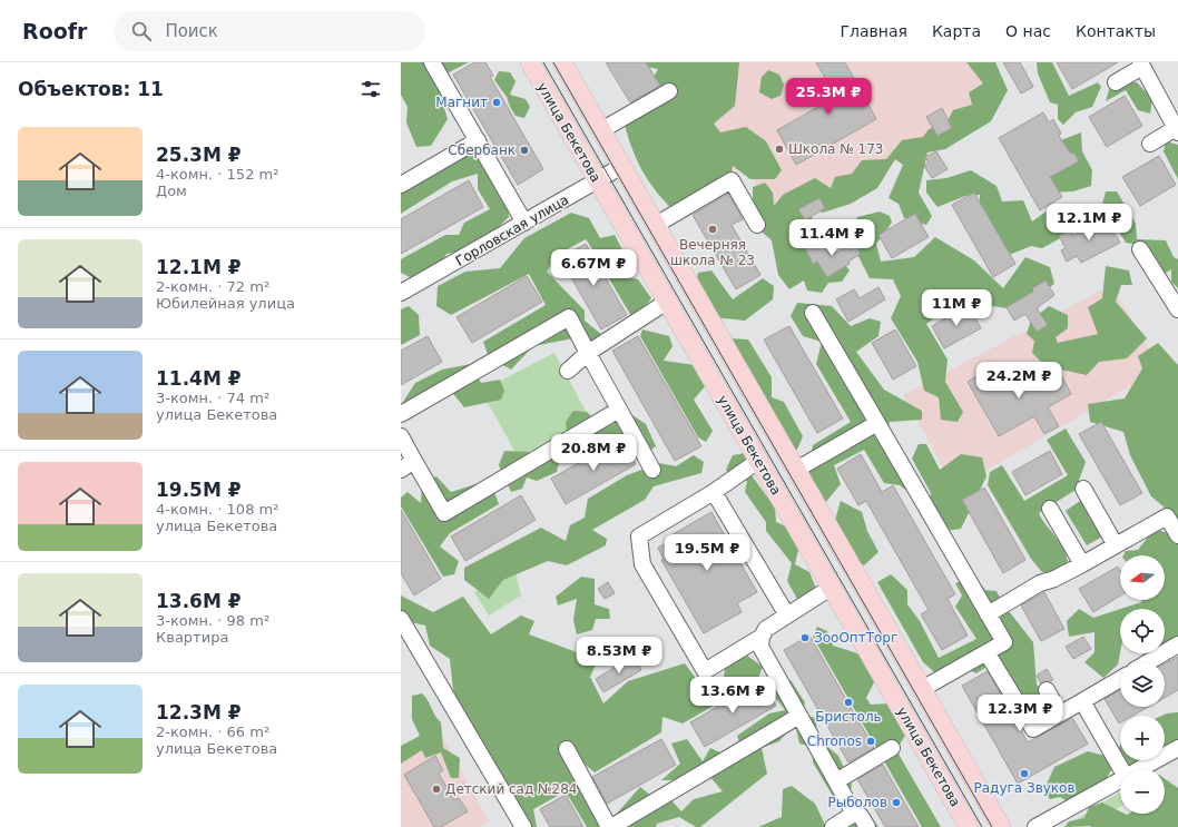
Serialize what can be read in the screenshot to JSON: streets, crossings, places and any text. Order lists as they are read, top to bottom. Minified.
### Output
{"streets":{"main road":["улица Бекетова"],"street":["Горловская улица"]},"crossings":[["улица Бекетова","Горловская улица"]],"places":["Магнит","Школа № 173","Сбербанк","Вечерняя школа № 23","ЗооОптТорг","Бристоль","Chronos","Радуга Звуков","Детский сад №284","Рыболов"],"north":"left","page":{"header":"Roofr","search":"Поиск","nav":["Главная","Карта","О нас","Контакты"],"heading":"Объектов: 11","price":["25.3M ₽","12.1M ₽","11.4M ₽","6.67M ₽","11M ₽","24.2M ₽","20.8M ₽","19.5M ₽","8.53M ₽","13.6M ₽","12.3M ₽"],"list":[{"name":"25.3M ₽","note":"4-комн. · 152 m² · Дом"},{"name":"12.1M ₽","note":"2-комн. · 72 m² · Юбилейная улица"},{"name":"11.4M ₽","note":"3-комн. · 74 m² · улица Бекетова"},{"name":"19.5M ₽","note":"4-комн. · 108 m² · улица Бекетова"},{"name":"13.6M ₽","note":"3-комн. · 98 m² · Квартира"},{"name":"12.3M ₽","note":"2-комн. · 66 m² · улица Бекетова"}],"map_buttons":["+","−"]}}
